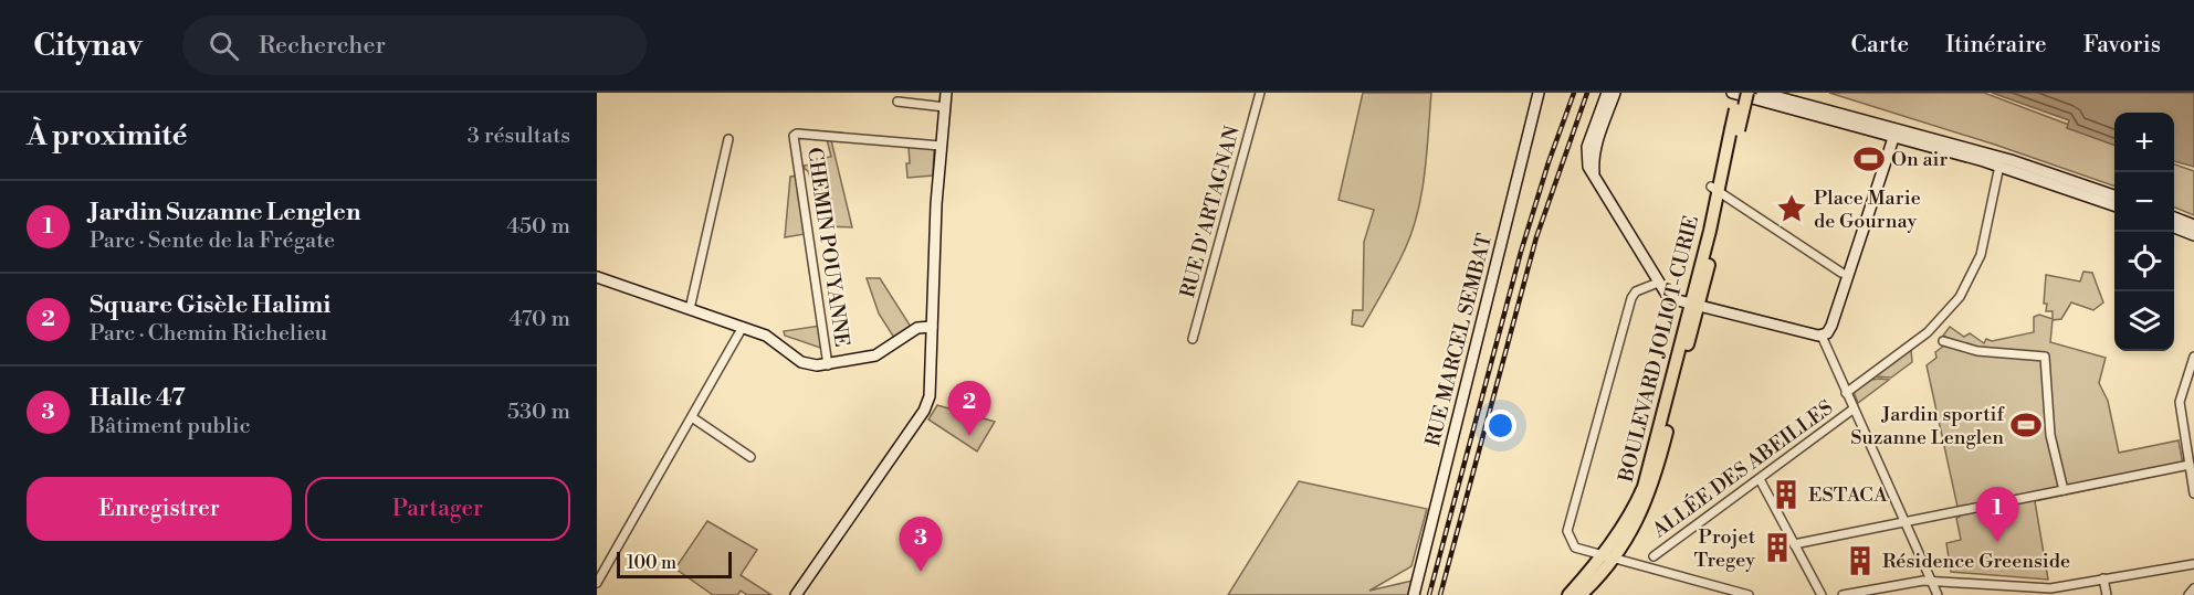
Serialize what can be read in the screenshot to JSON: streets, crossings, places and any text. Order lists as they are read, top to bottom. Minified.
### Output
{"streets":{"main road":["RUE MARCEL SEMBAT","BOULEVARD JOLIOT-CURIE"],"street":["RUE D'ARTAGNAN","CHEMIN POUYANNE","ALLÉE DES ABEILLES"]},"places":{"sports":["On air","Jardin sportif Suzanne Lenglen"],"place":["Place Marie de Gournay"],"building":["ESTACA","Projet Tregey","Résidence Greenside"]},"scale_bar":"100 m","page":{"header":"Citynav","search":"Rechercher","nav":["Carte","Itinéraire","Favoris"],"heading":["À proximité","3 résultats"],"map_buttons":["+","−"],"list":[{"mark":"1","name":"Jardin Suzanne Lenglen","note":"Parc · Sente de la Frégate","value":"450 m"},{"mark":"2","name":"Square Gisèle Halimi","note":"Parc · Chemin Richelieu","value":"470 m"},{"mark":"3","name":"Halle 47","note":"Bâtiment public","value":"530 m"}],"pins":["2","1","3"],"buttons":["Enregistrer","Partager"],"scale":"100 m"}}
